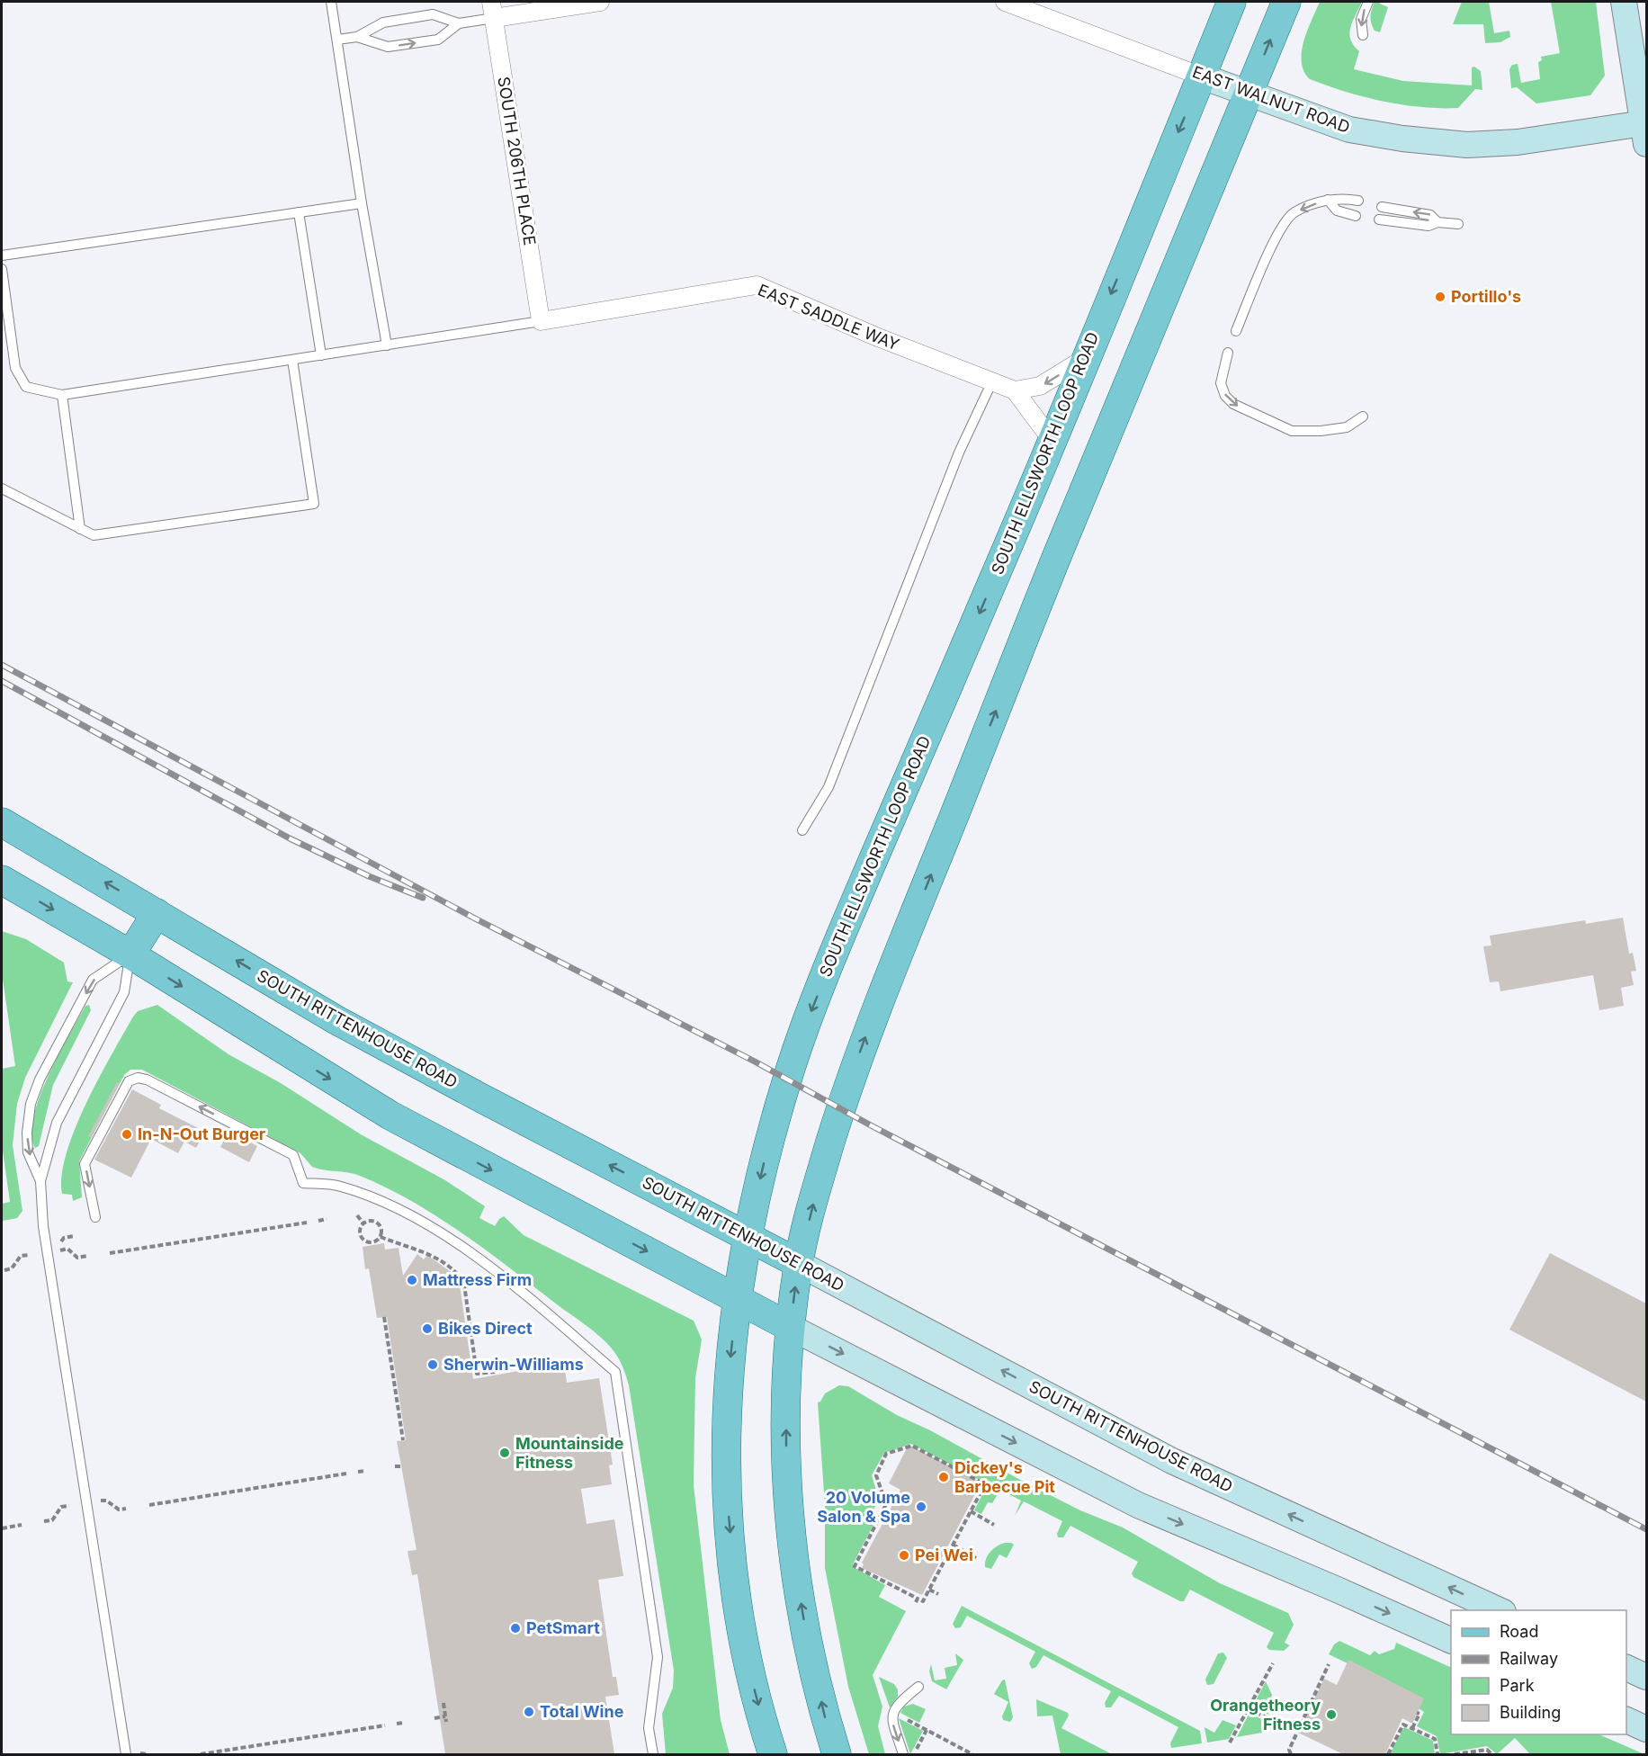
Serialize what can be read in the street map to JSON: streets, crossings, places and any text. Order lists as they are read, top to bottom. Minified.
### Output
{"streets":{"main road":["EAST WALNUT ROAD","SOUTH ELLSWORTH LOOP ROAD","SOUTH RITTENHOUSE ROAD"],"street":["SOUTH 206TH PLACE","EAST SADDLE WAY"]},"crossings":[["EAST WALNUT ROAD","SOUTH ELLSWORTH LOOP ROAD"],["SOUTH 206TH PLACE","EAST SADDLE WAY"],["SOUTH ELLSWORTH LOOP ROAD","SOUTH RITTENHOUSE ROAD"]],"places":["Portillo's","In-N-Out Burger","Mattress Firm","Bikes Direct","Sherwin-Williams","Mountainside Fitness","Dickey's Barbecue Pit","20 Volume Salon & Spa","Pei Wei","PetSmart","Total Wine","Orangetheory Fitness"],"legend":["Road","Railway","Park","Building"]}
